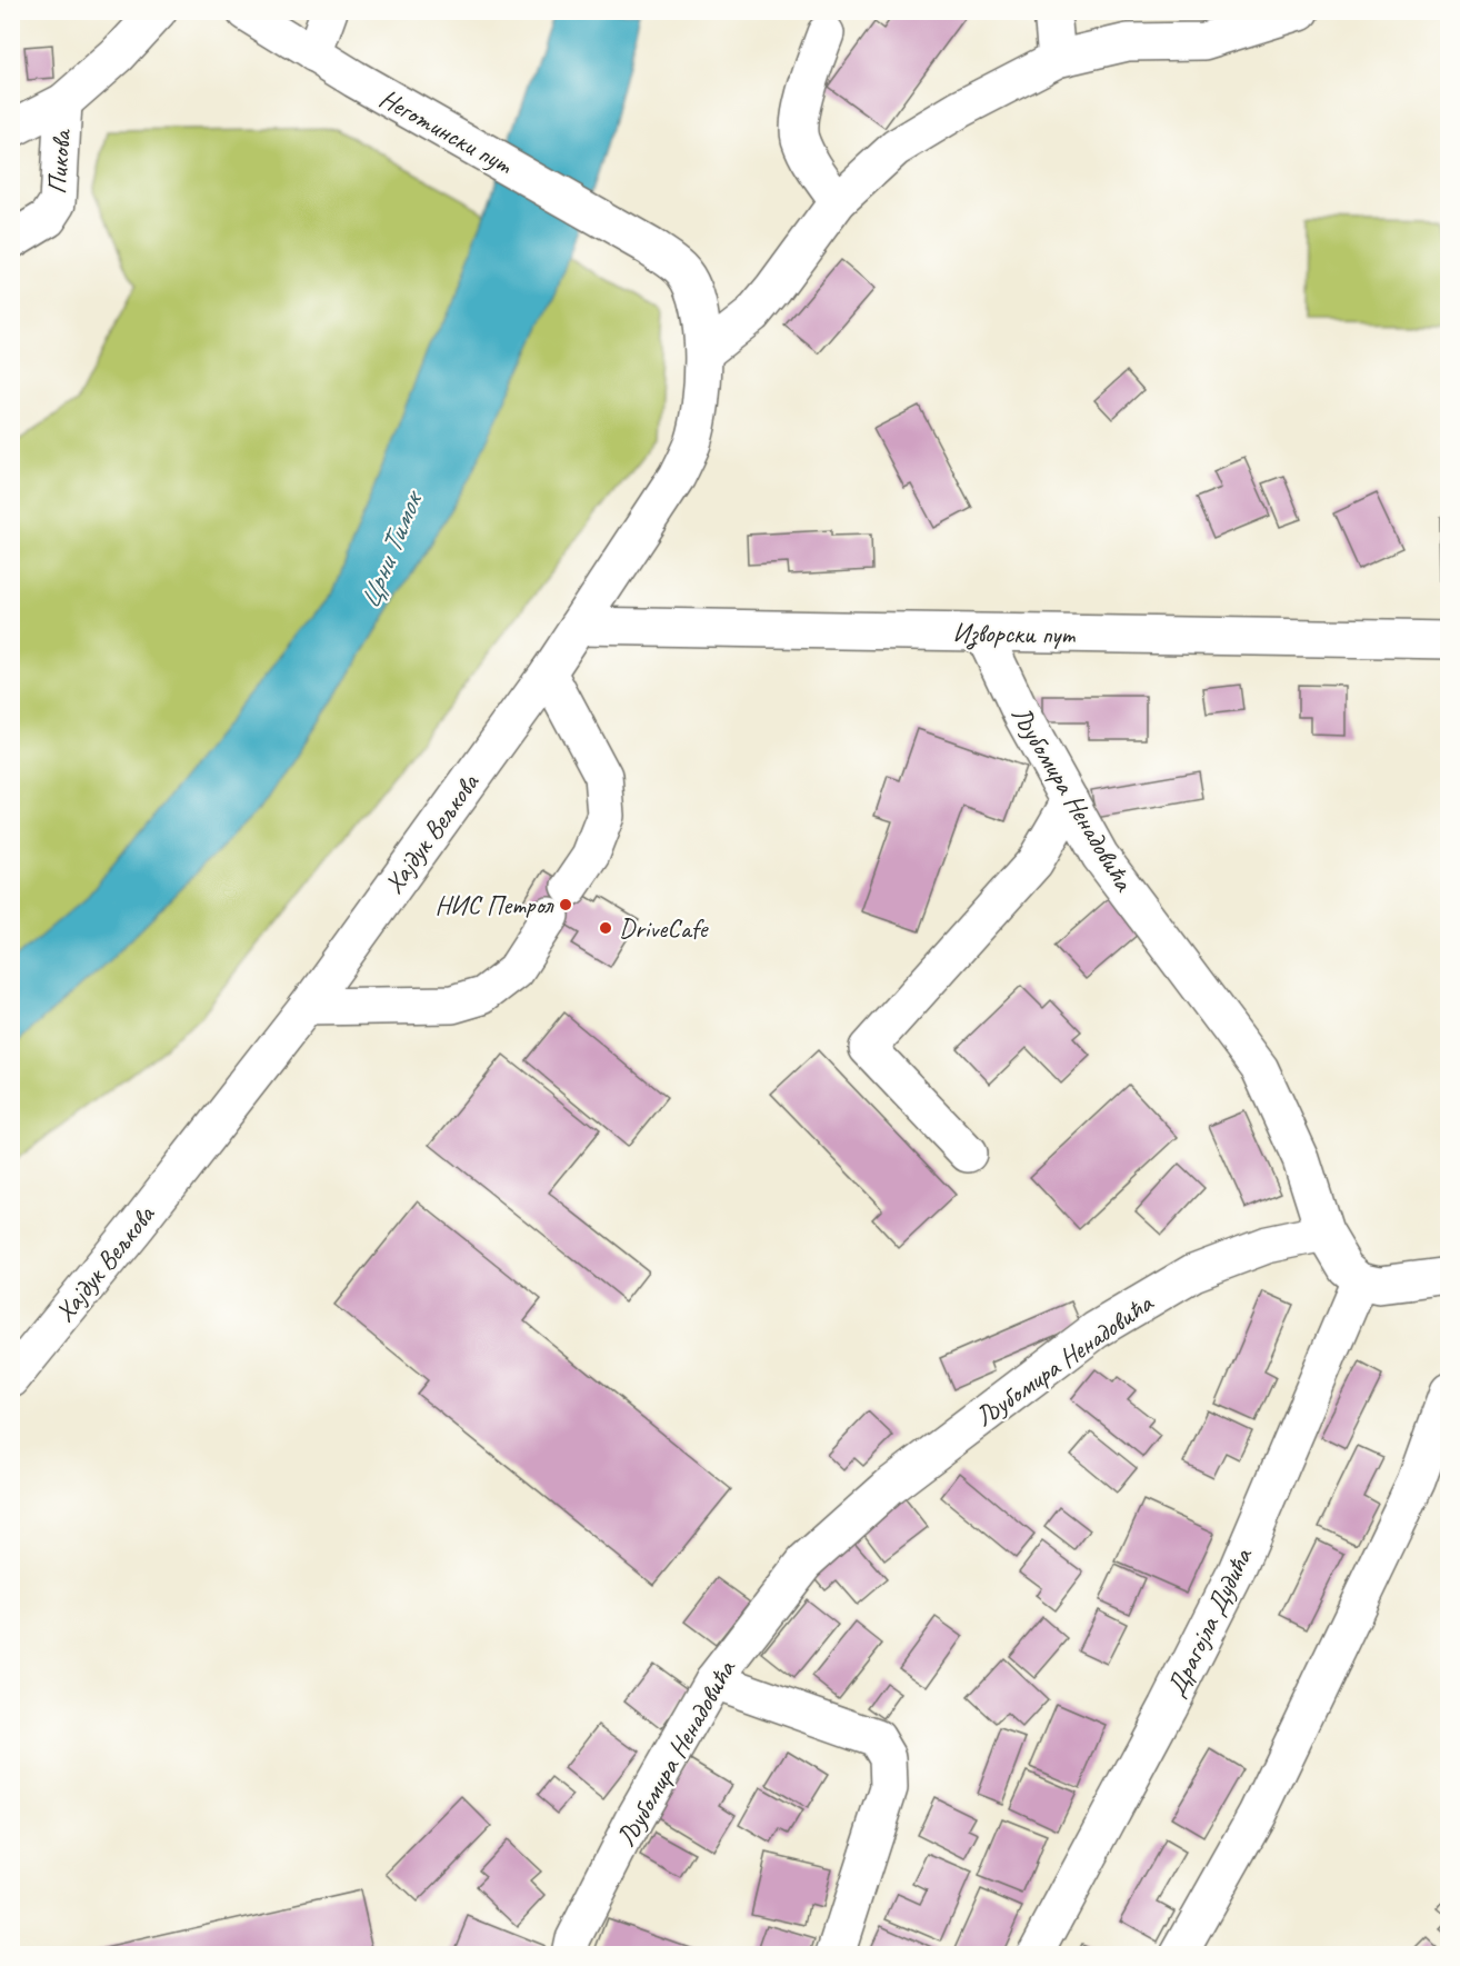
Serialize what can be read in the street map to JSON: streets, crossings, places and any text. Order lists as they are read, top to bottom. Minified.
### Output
{"streets":{"street":["Неготински пут","Пикова","Изворски пут","Љубомира Ненадовића","Хајдук Вељкова","Драгојла Дудића"]},"crossings":[["Неготински пут","Хајдук Вељкова"],["Изворски пут","Љубомира Ненадовића"],["Изворски пут","Хајдук Вељкова"]],"water":["Црни Тимок"],"places":["НИС Петрол","DriveCafe"]}
